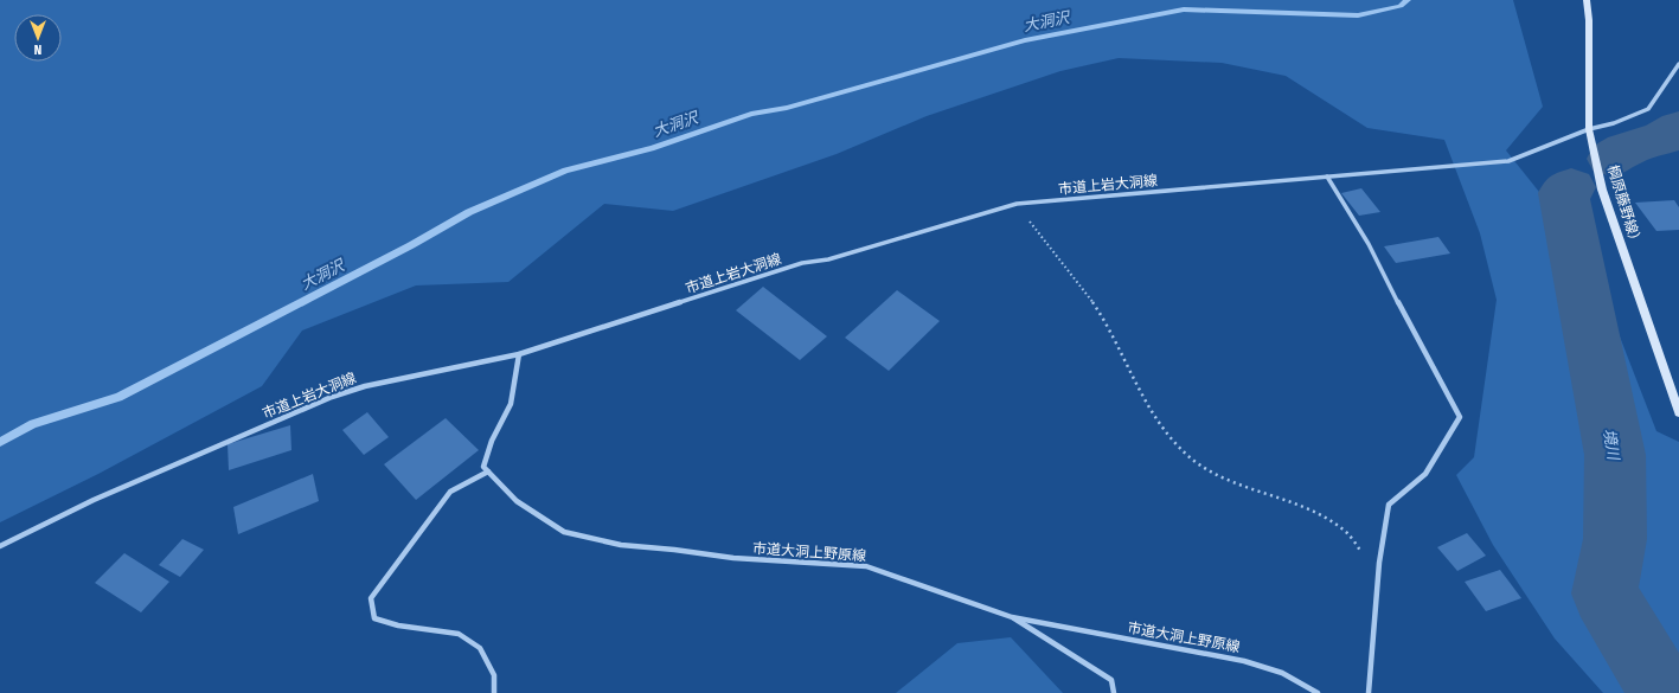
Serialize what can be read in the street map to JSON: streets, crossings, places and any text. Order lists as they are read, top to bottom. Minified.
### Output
{"streets":{"main road":["棡原藤野線）"],"street":["市道上岩大洞線","市道大洞上野原線"]},"crossings":[["市道上岩大洞線","棡原藤野線）"]],"water":["大洞沢","境川"],"north":"bottom"}
